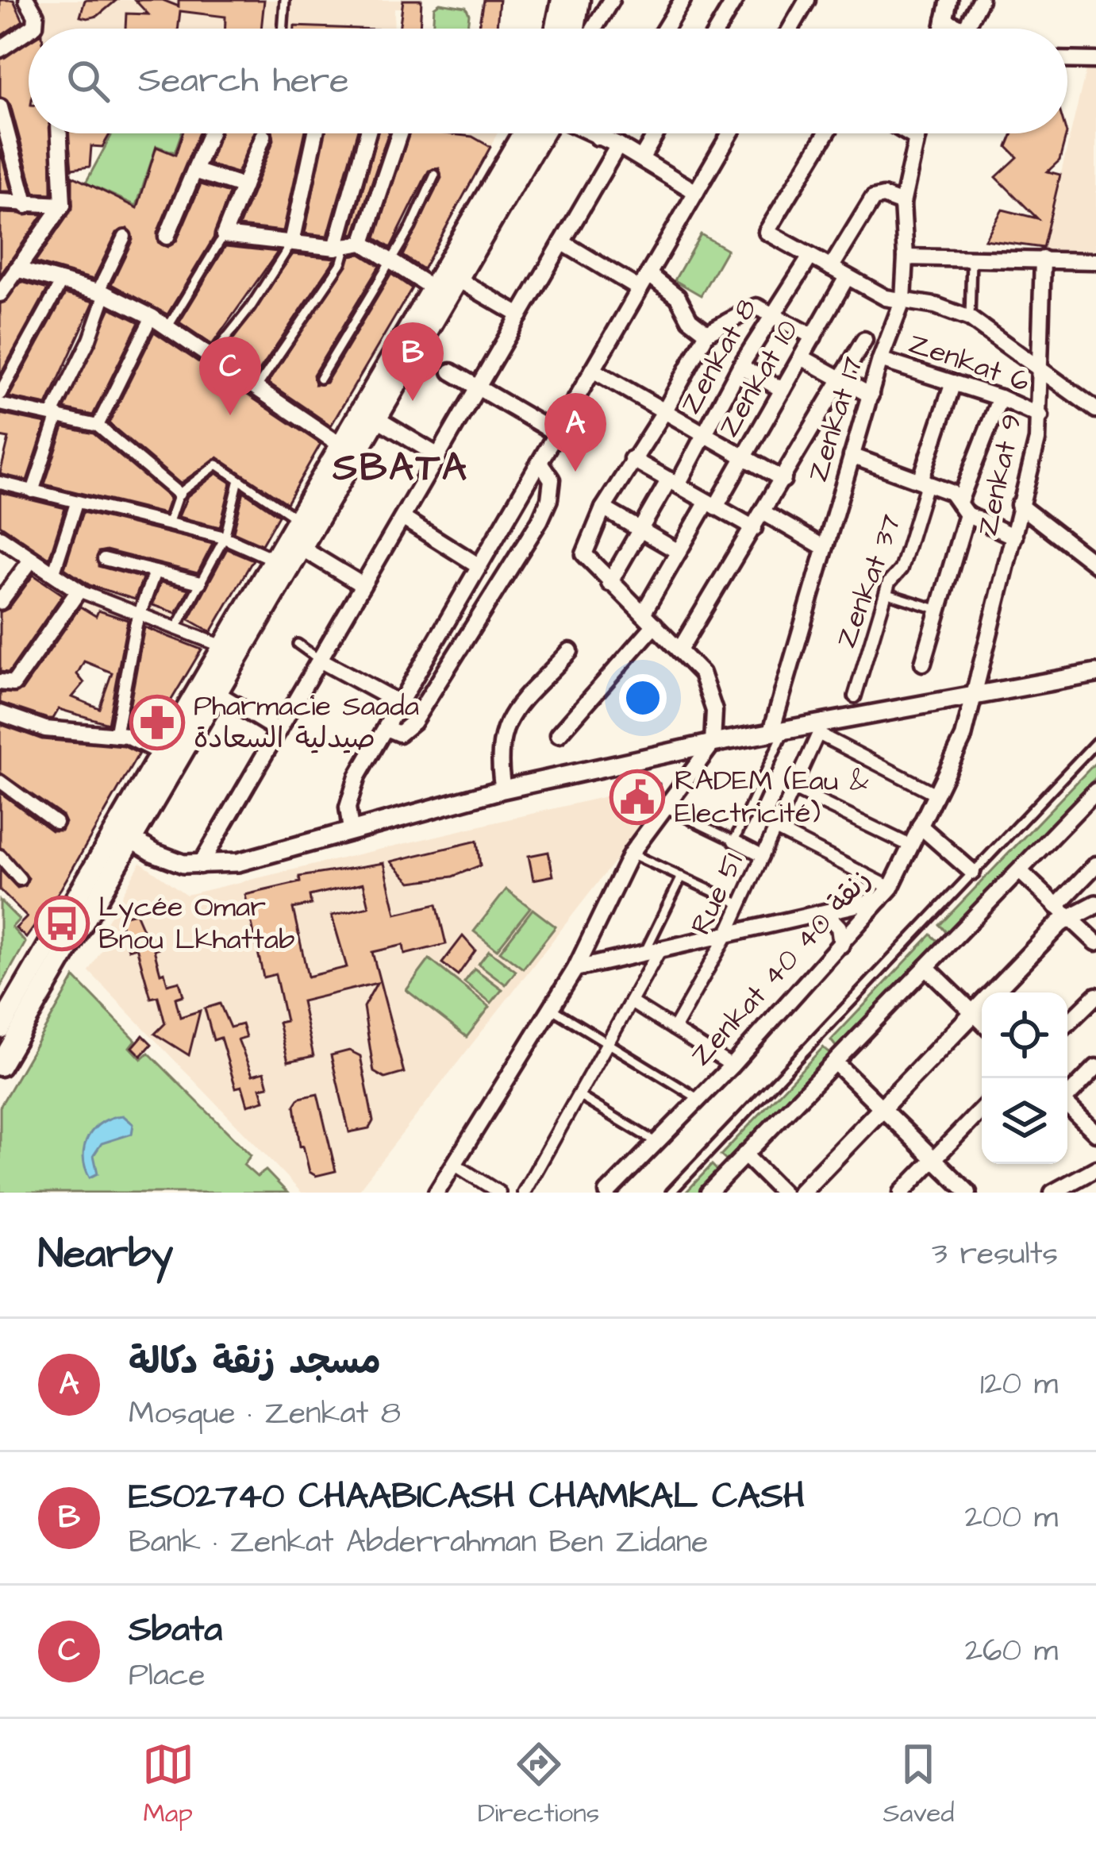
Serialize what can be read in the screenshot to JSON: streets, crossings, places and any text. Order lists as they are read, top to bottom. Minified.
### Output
{"streets":{"street":["Zenkat 8","Zenkat 6","Zenkat 10","Zenkat 17","Zenkat 9","Zenkat 37","Rue 51","Zenkat 40 زنقة 40"]},"crossings":[["Zenkat 6","Zenkat 17"],["Zenkat 6","Zenkat 9"],["Zenkat 9","Zenkat 40 زنقة 40"]],"districts":["SBATA"],"places":{"pharmacy":["Pharmacie Saada صيدلية السعادة"],"public building":["RADEM (Eau & Electricité)"],"bus stop":["Lycée Omar Bnou Lkhattab"]},"page":{"search":"Search here","pins":["B","C","A"],"heading":["Nearby","3 results"],"list":[{"mark":"A","name":"مسجد زنقة دكالة","note":"Mosque · Zenkat 8","value":"120 m"},{"mark":"B","name":"ES02740 CHAABICASH CHAMKAL CASH","note":"Bank · Zenkat Abderrahman Ben Zidane","value":"200 m"},{"mark":"C","name":"Sbata","note":"Place","value":"260 m"}],"nav":["Map","Directions","Saved"]}}
